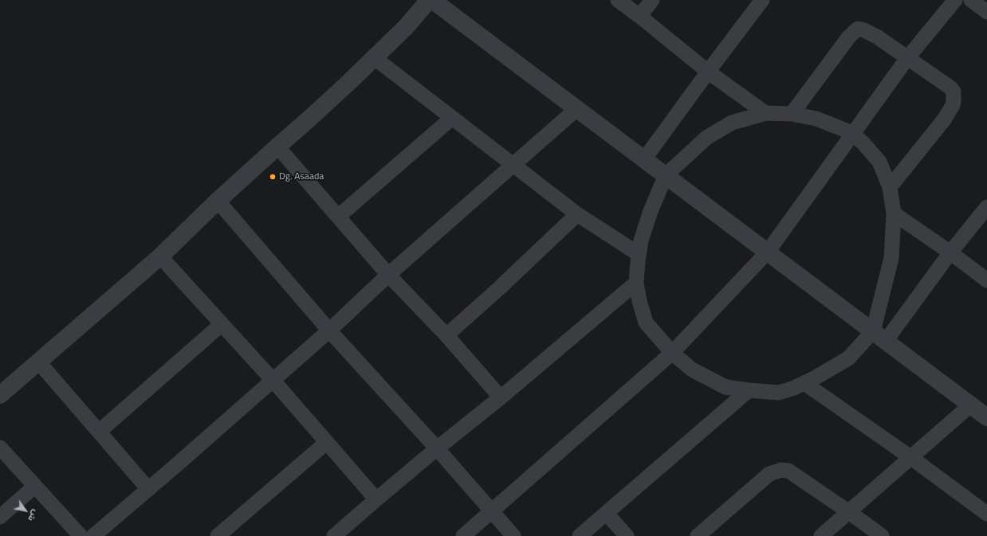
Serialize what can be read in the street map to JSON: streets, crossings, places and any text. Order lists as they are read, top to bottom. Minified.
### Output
{"places":["Dg. Asaada"],"north":"bottom right"}
